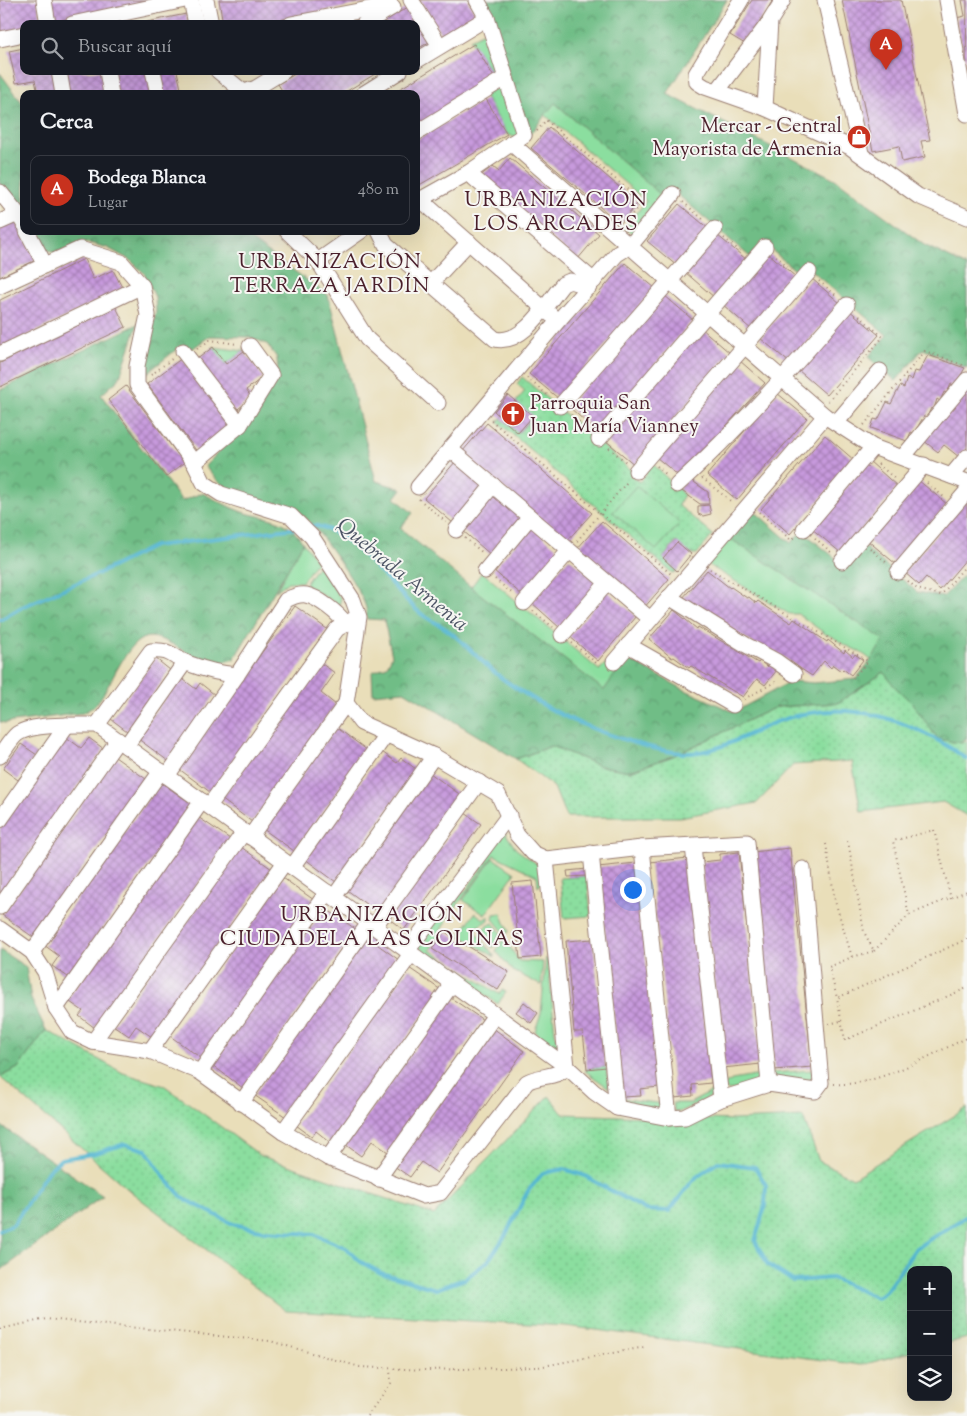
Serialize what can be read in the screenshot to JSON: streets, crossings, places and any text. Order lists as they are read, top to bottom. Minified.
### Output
{"districts":["URBANIZACIÓN LOS ARCADES","URBANIZACIÓN TERRAZA JARDÍN","URBANIZACIÓN CIUDADELA LAS COLINAS"],"water":["Quebrada Armenia"],"places":{"shop":["Mercar - Central Mayorista de Armenia"],"church":["Parroquia San Juan María Vianney"]},"page":{"search":"Buscar aquí","pins":"A","heading":"Cerca","list":[{"mark":"A","name":"Bodega Blanca","note":"Lugar","value":"480 m"}],"map_buttons":["+","−"]}}
